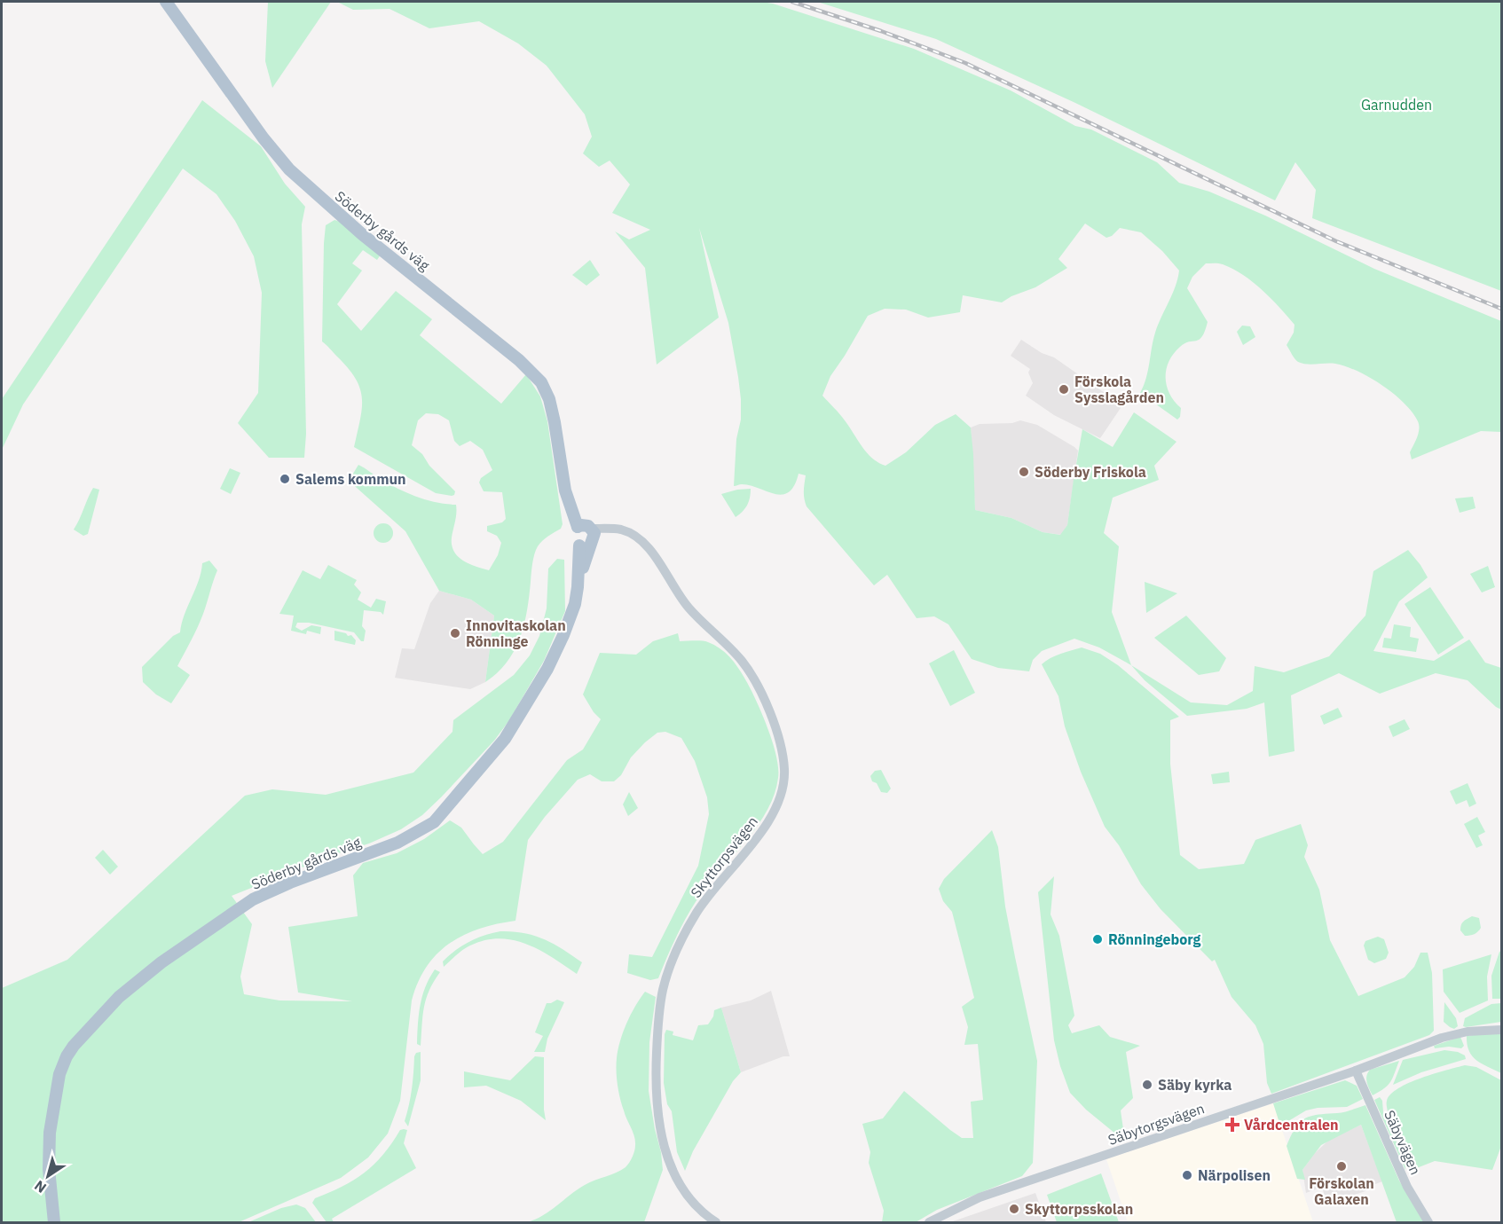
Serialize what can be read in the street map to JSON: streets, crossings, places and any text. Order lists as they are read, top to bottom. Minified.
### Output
{"streets":{"main road":["Söderby gårds väg"],"street":["Skyttorpsvägen","Säbytorgsvägen","Säbyvägen"]},"crossings":[["Söderby gårds väg","Skyttorpsvägen"],["Säbytorgsvägen","Säbyvägen"]],"parks":["Garnudden"],"places":{"other":["Förskola Sysslagården","Söderby Friskola","Salems kommun","Innovitaskolan Rönninge","Rönningeborg","Säby kyrka","Förskolan Galaxen","Närpolisen","Skyttorpsskolan"],"health":["Vårdcentralen"]},"north":"bottom left"}
